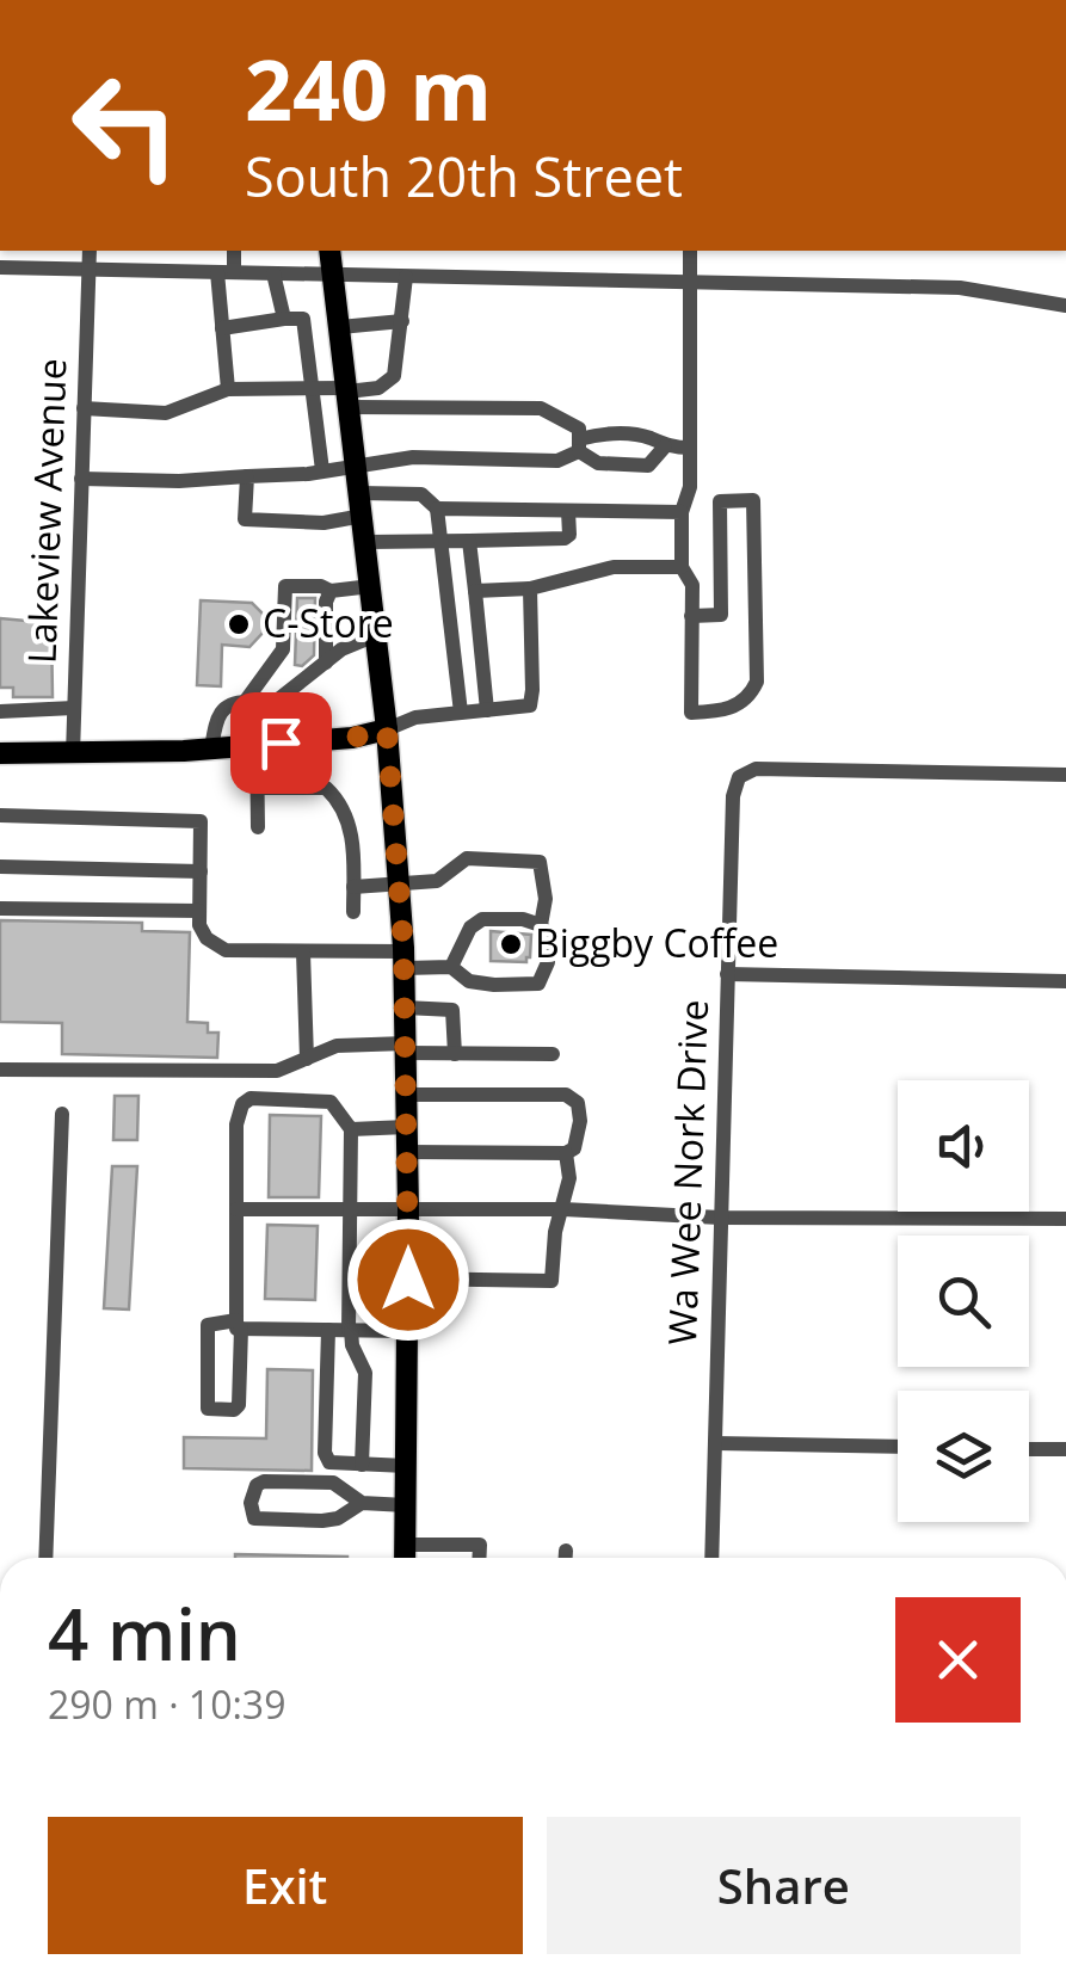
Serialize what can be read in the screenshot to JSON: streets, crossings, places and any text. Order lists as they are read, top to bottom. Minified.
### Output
{"streets":{"street":["Lakeview Avenue","Wa Wee Nork Drive"]},"places":["C-Store","Biggby Coffee"],"page":{"turn":["240 m","South 20th Street"],"heading":["4 min","290 m · 10:39"],"buttons":["Exit","Share"]}}
